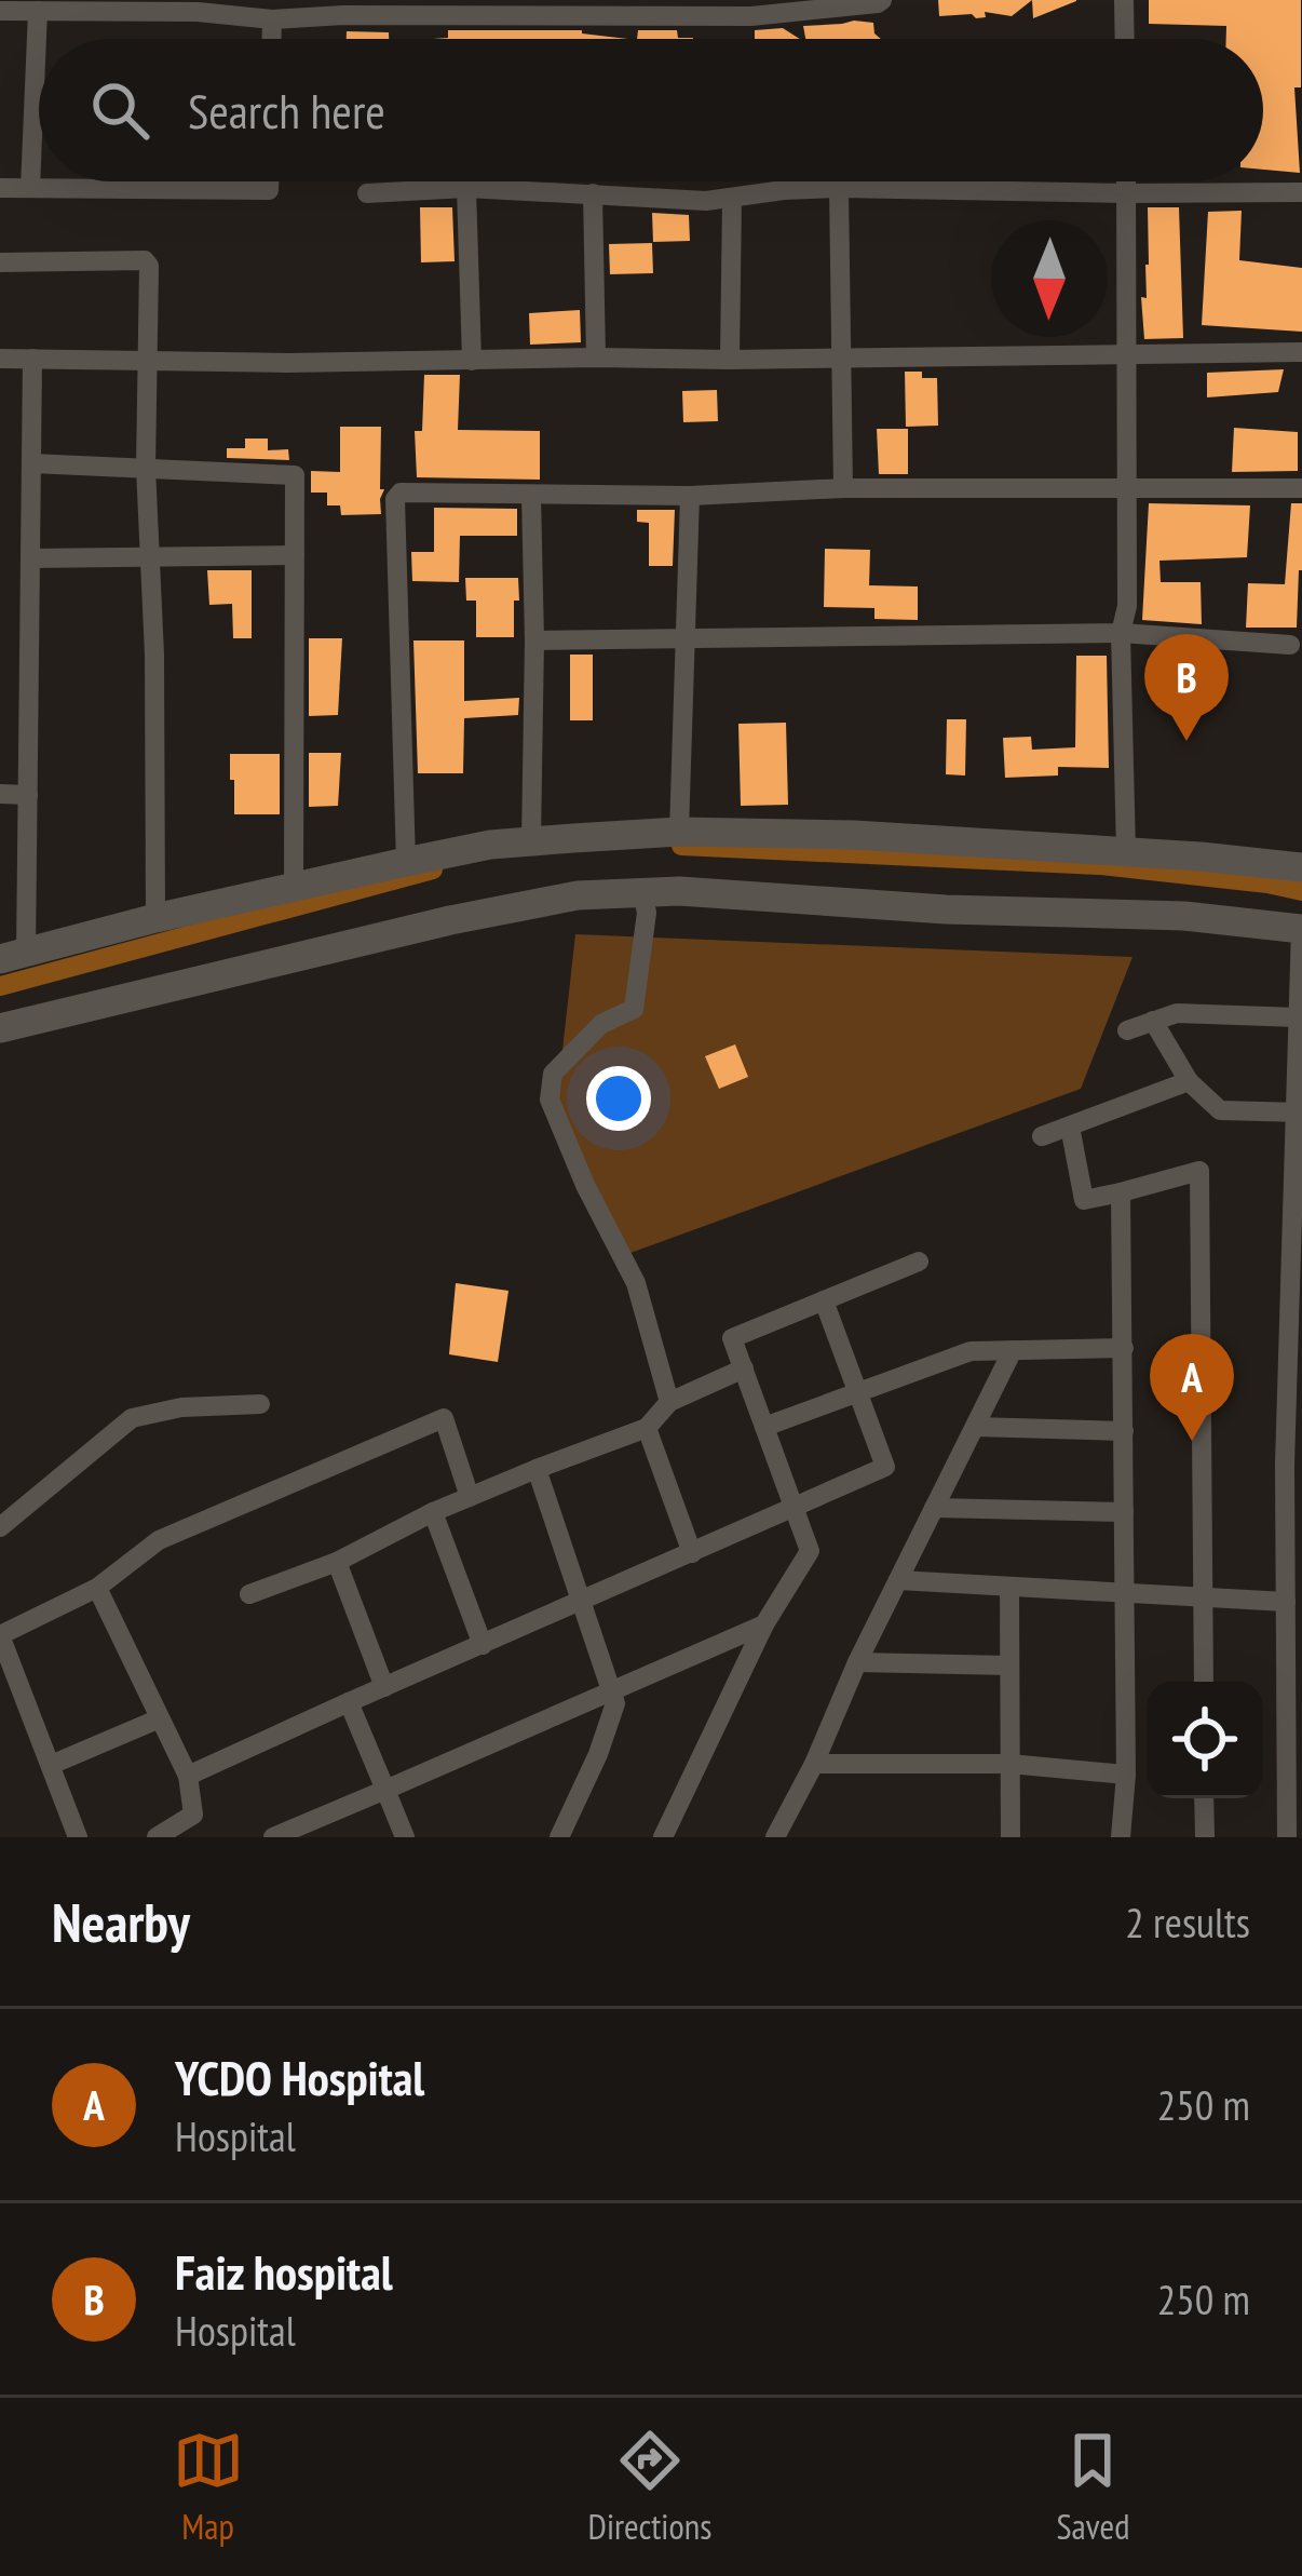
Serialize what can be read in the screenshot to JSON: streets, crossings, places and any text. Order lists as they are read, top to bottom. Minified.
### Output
{"north":"bottom","page":{"search":"Search here","pins":["B","A"],"heading":["Nearby","2 results"],"list":[{"mark":"A","name":"YCDO Hospital","note":"Hospital","value":"250 m"},{"mark":"B","name":"Faiz hospital","note":"Hospital","value":"250 m"}],"nav":["Map","Directions","Saved"]}}
